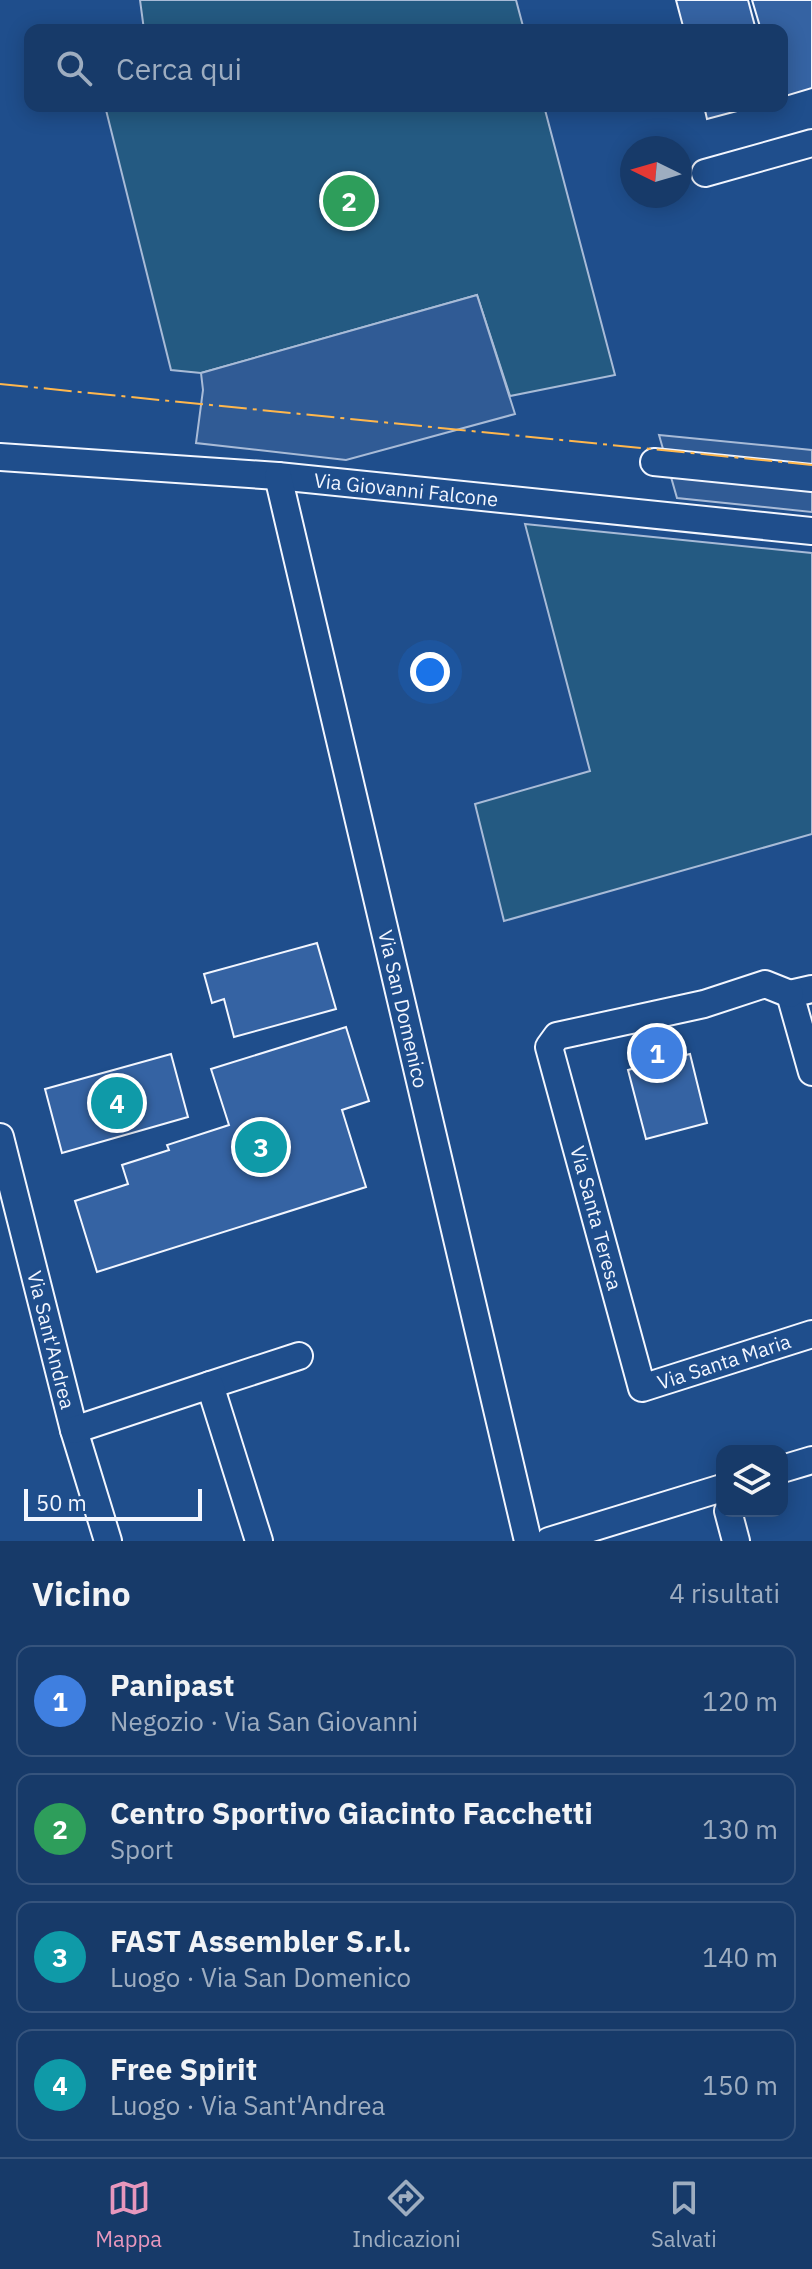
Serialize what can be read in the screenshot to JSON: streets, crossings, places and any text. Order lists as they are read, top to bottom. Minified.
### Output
{"streets":{"street":["Via Giovanni Falcone","Via San Domenico","Via Santa Teresa","Via Sant'Andrea","Via Santa Maria"]},"crossings":[["Via Giovanni Falcone","Via San Domenico"],["Via Santa Teresa","Via Santa Maria"]],"scale_bar":"50 m","north":"left","page":{"search":"Cerca qui","pins":["2","1","4","3"],"scale":"50 m","heading":["Vicino","4 risultati"],"list":[{"mark":"1","name":"Panipast","note":"Negozio · Via San Giovanni","value":"120 m"},{"mark":"2","name":"Centro Sportivo Giacinto Facchetti","note":"Sport","value":"130 m"},{"mark":"3","name":"FAST Assembler S.r.l.","note":"Luogo · Via San Domenico","value":"140 m"},{"mark":"4","name":"Free Spirit","note":"Luogo · Via Sant'Andrea","value":"150 m"}],"nav":["Mappa","Indicazioni","Salvati"]}}
